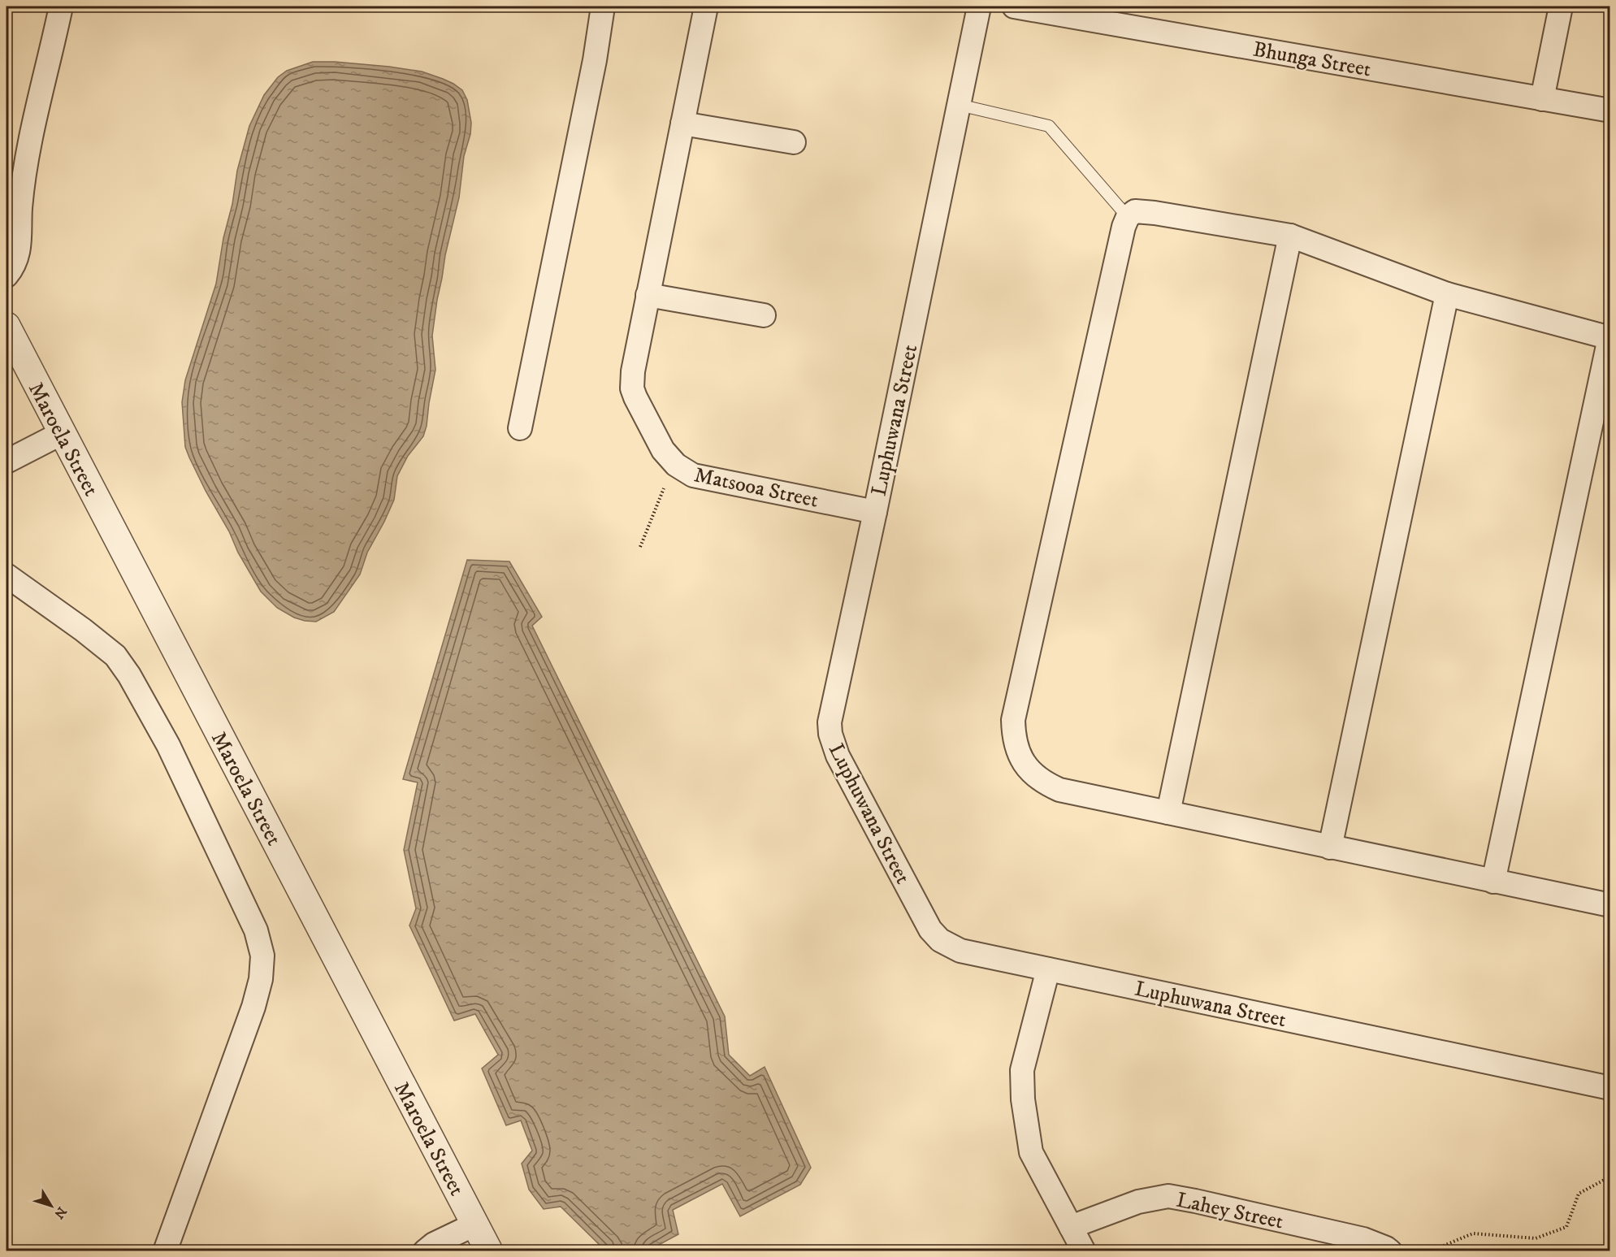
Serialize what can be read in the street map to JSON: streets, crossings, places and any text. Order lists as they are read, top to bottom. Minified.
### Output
{"streets":{"street":["Bhunga Street","Luphuwana Street","Maroela Street","Matsooa Street","Lahey Street"]},"crossings":[["Luphuwana Street","Matsooa Street"]],"north":"bottom right"}
